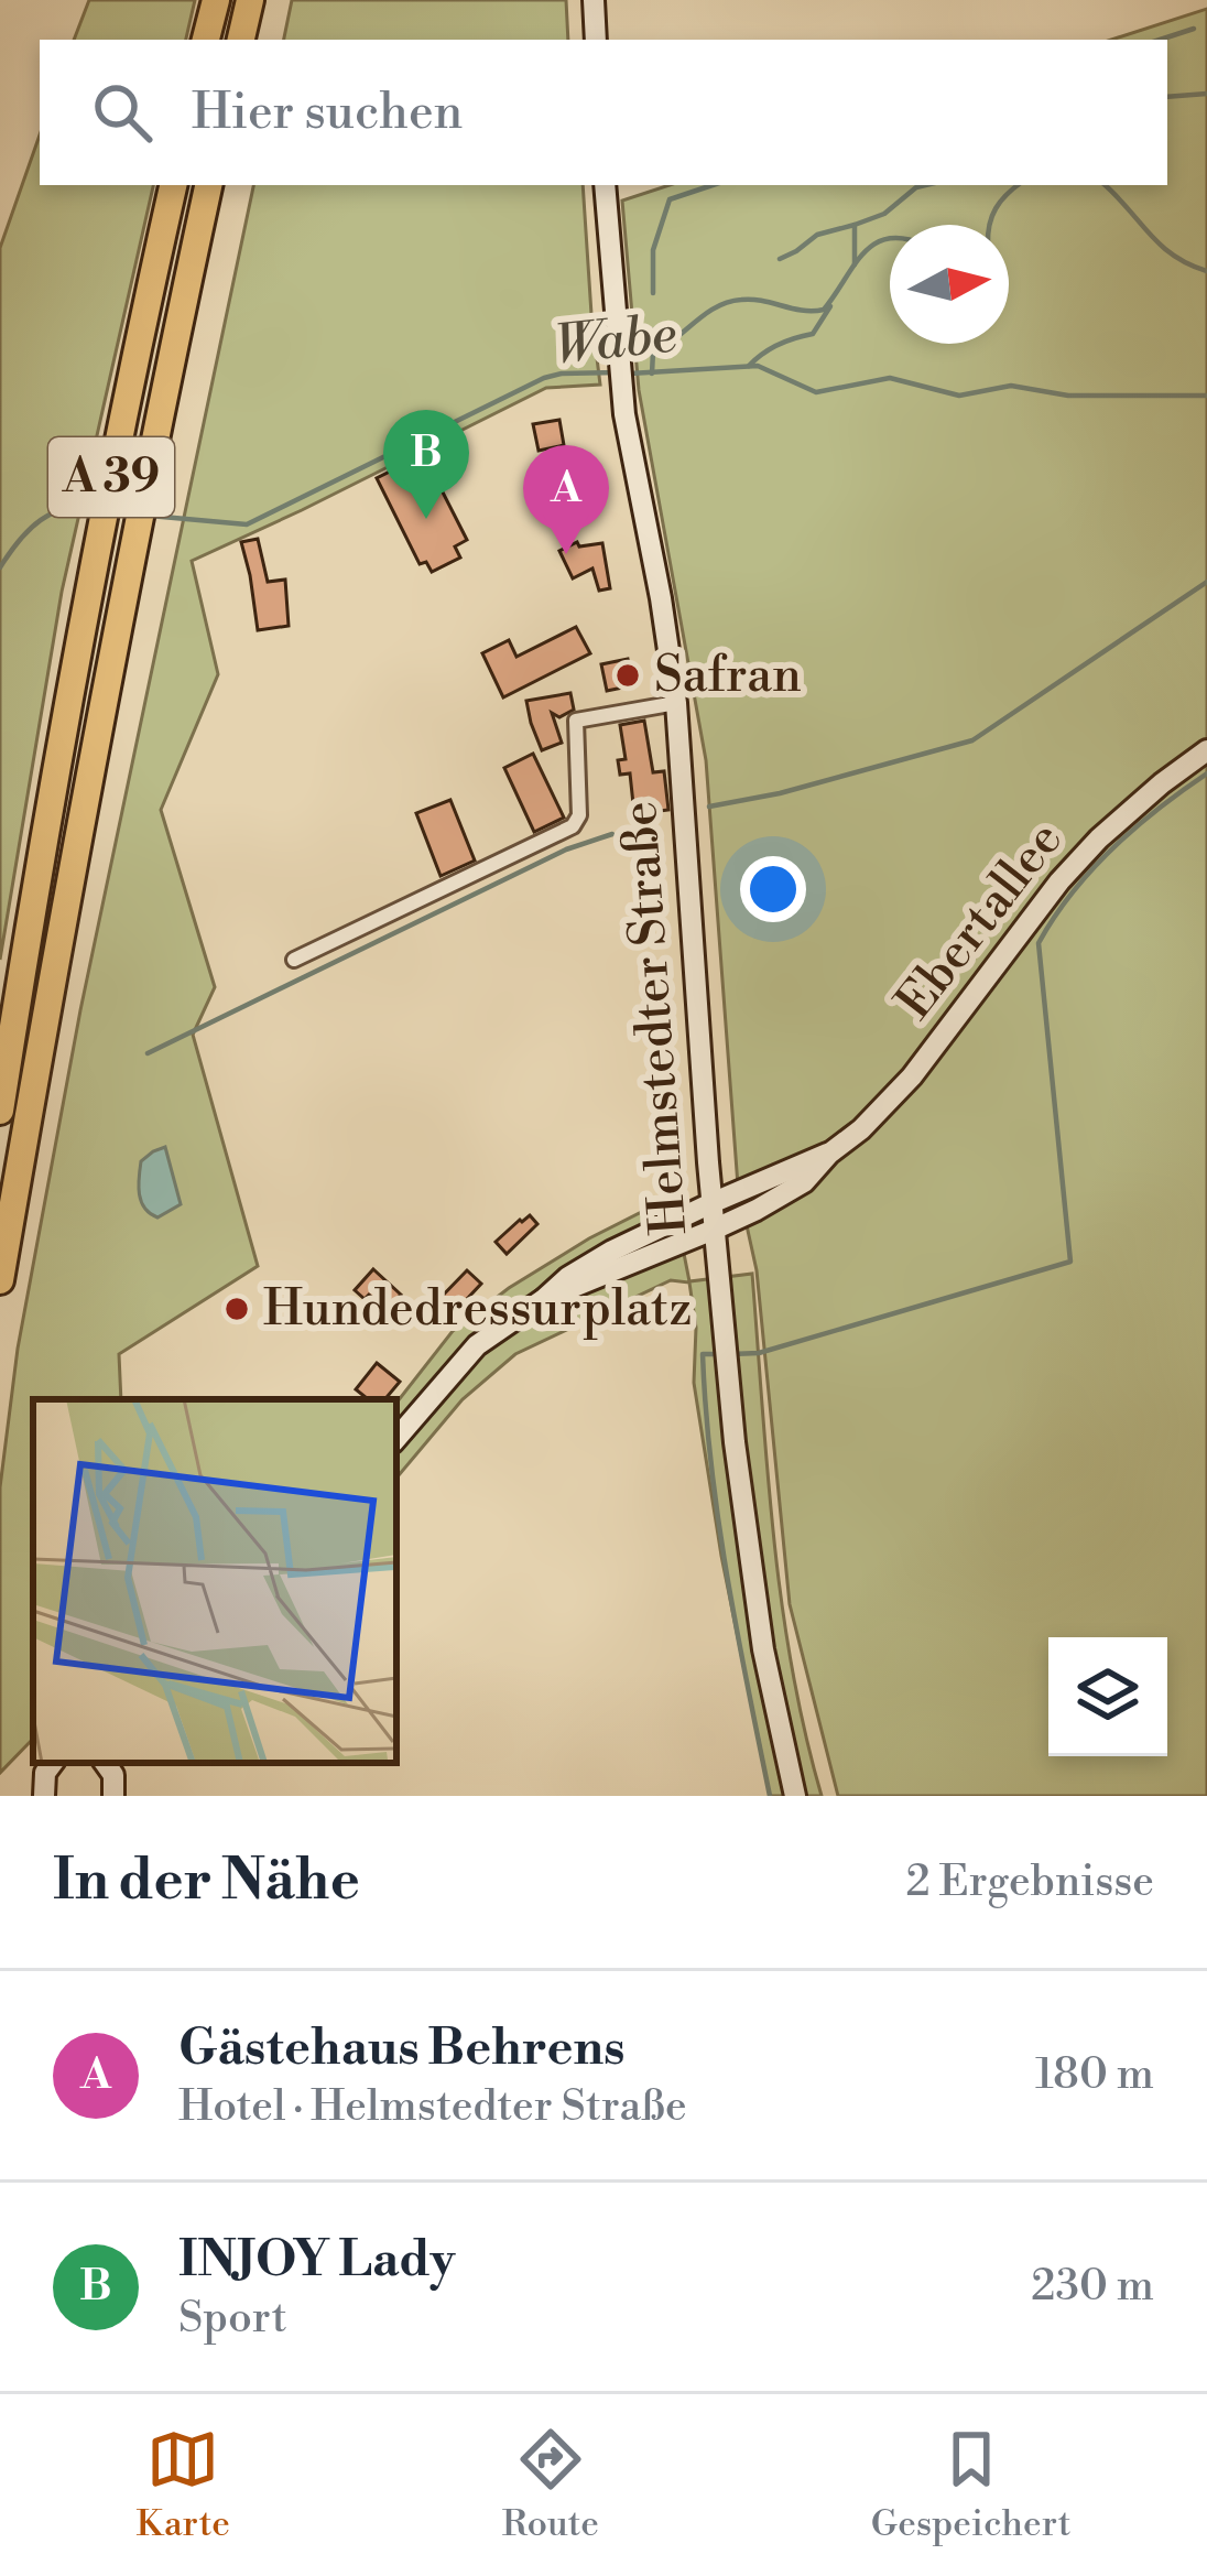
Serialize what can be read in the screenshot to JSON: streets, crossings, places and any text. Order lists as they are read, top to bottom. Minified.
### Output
{"streets":{"highway":["A 39"],"street":["Ebertallee","Helmstedter Straße"]},"crossings":[["Ebertallee","Helmstedter Straße"]],"water":["Wabe"],"places":["Safran","Hundedressurplatz"],"north":"right","page":{"search":"Hier suchen","pins":["B","A"],"heading":["In der Nähe","2 Ergebnisse"],"list":[{"mark":"A","name":"Gästehaus Behrens","note":"Hotel · Helmstedter Straße","value":"180 m"},{"mark":"B","name":"INJOY Lady","note":"Sport","value":"230 m"}],"nav":["Karte","Route","Gespeichert"]}}
